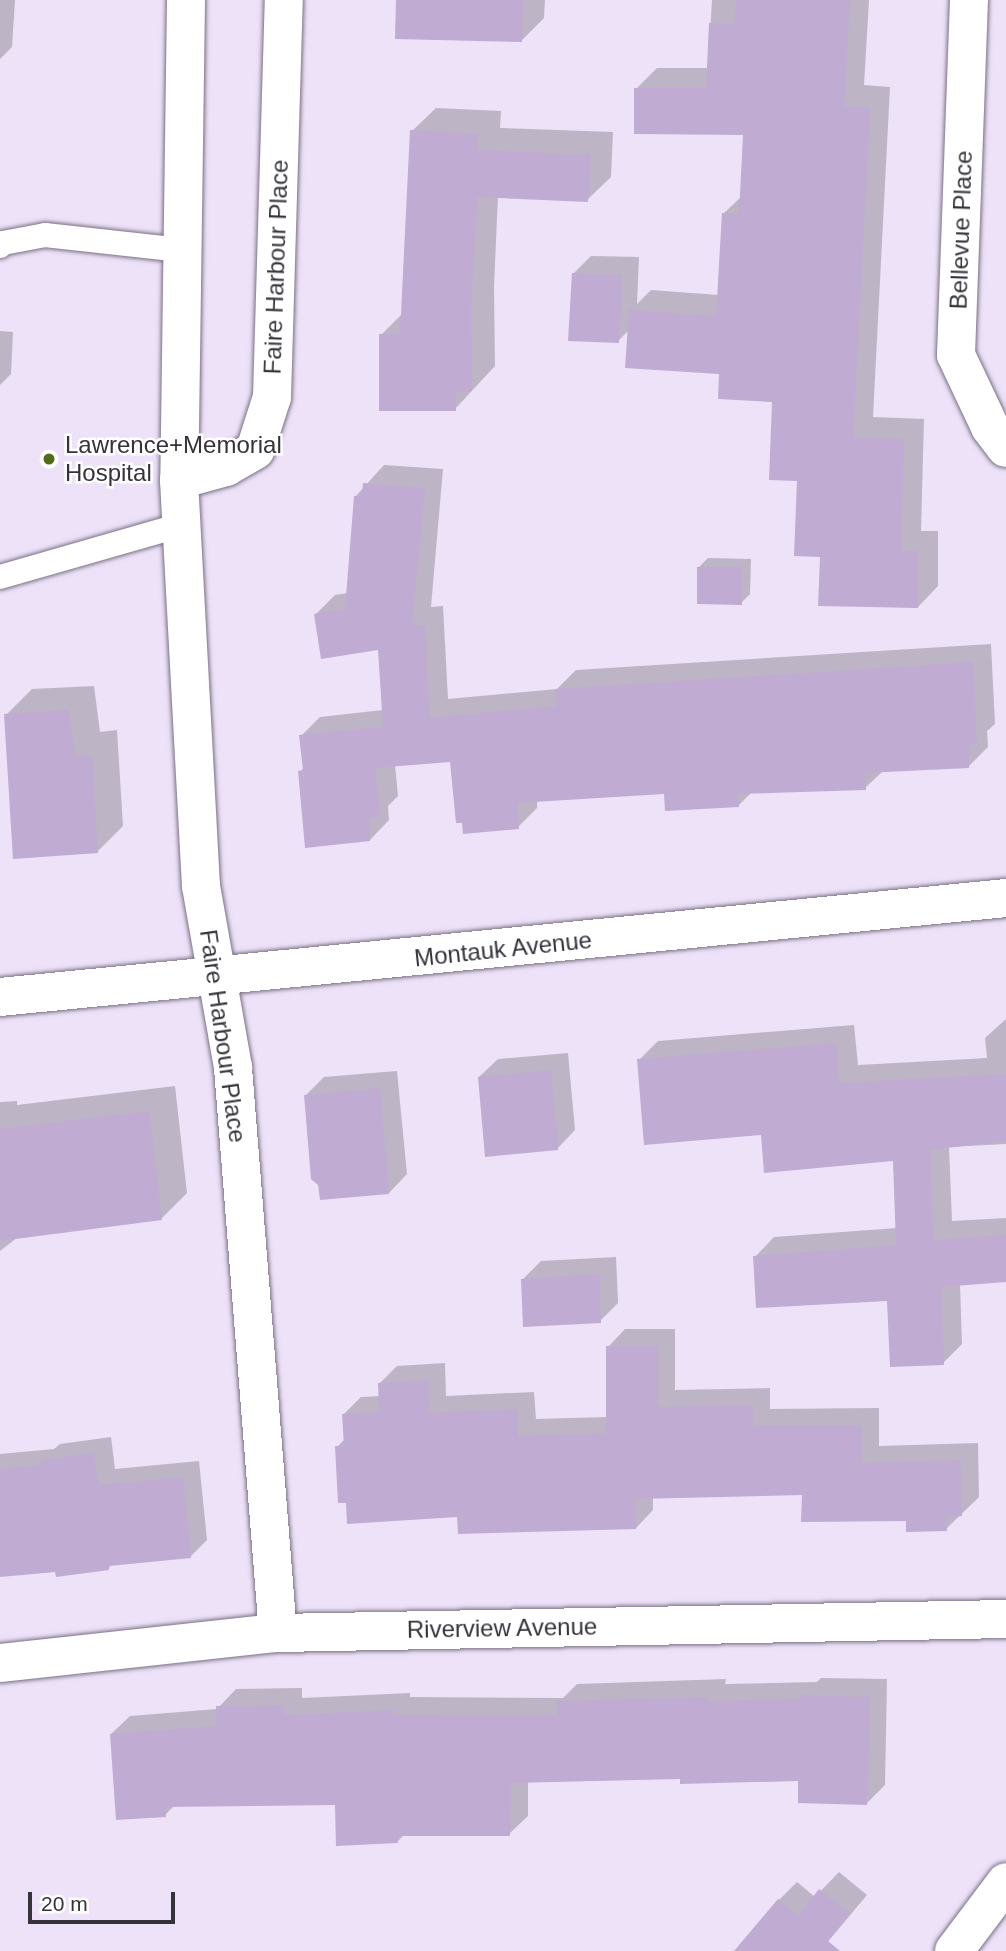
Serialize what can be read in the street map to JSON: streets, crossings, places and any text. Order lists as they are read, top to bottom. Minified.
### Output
{"streets":{"street":["Bellevue Place","Faire Harbour Place","Montauk Avenue","Riverview Avenue"]},"crossings":[["Faire Harbour Place","Montauk Avenue"],["Faire Harbour Place","Riverview Avenue"]],"places":["Lawrence+Memorial Hospital"],"scale_bar":"20 m"}
